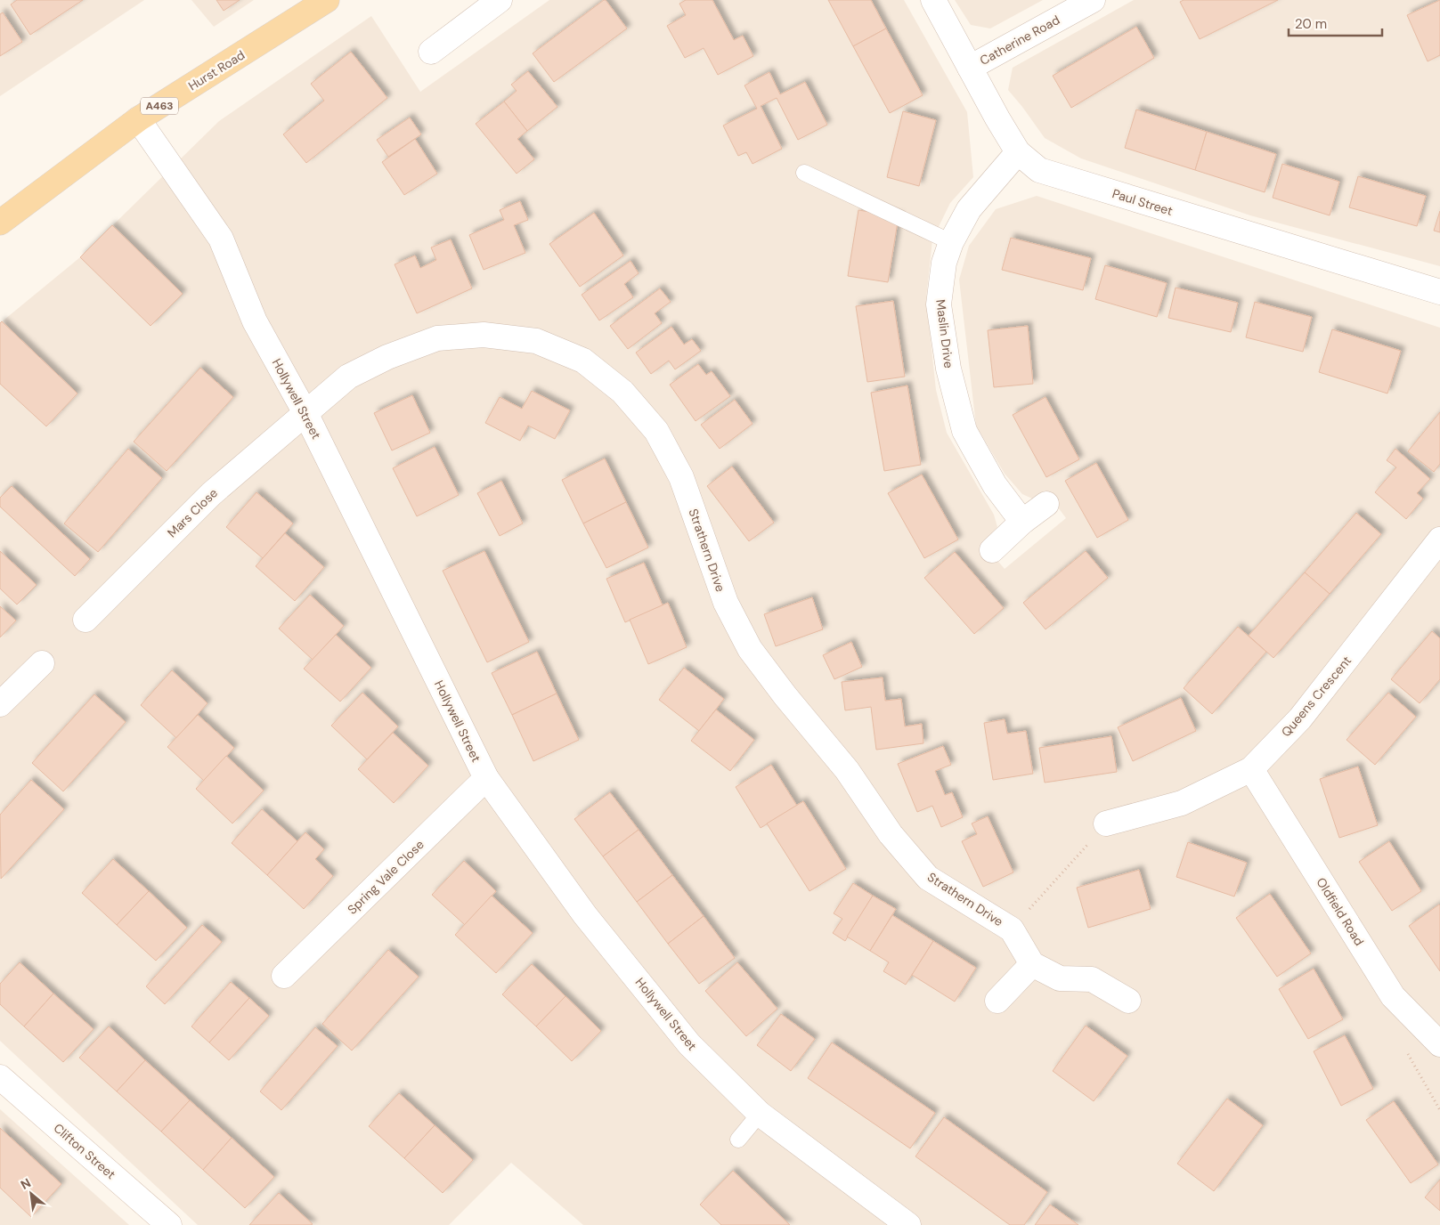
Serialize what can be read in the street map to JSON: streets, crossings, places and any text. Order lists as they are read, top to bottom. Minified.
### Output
{"streets":{"main road":["Hurst Road","A463"],"street":["Catherine Road","Paul Street","Maslin Drive","Hollywell Street","Mars Close","Strathern Drive","Queens Crescent","Spring Vale Close","Oldfield Road","Clifton Street"]},"crossings":[["Catherine Road","Paul Street"],["Hurst Road","Hollywell Street"],["Paul Street","Maslin Drive"],["Hollywell Street","Mars Close"],["Hollywell Street","Strathern Drive"],["Hollywell Street","Spring Vale Close"],["Mars Close","Strathern Drive"],["Queens Crescent","Oldfield Road"]],"scale_bar":"20 m","north":"top left"}
